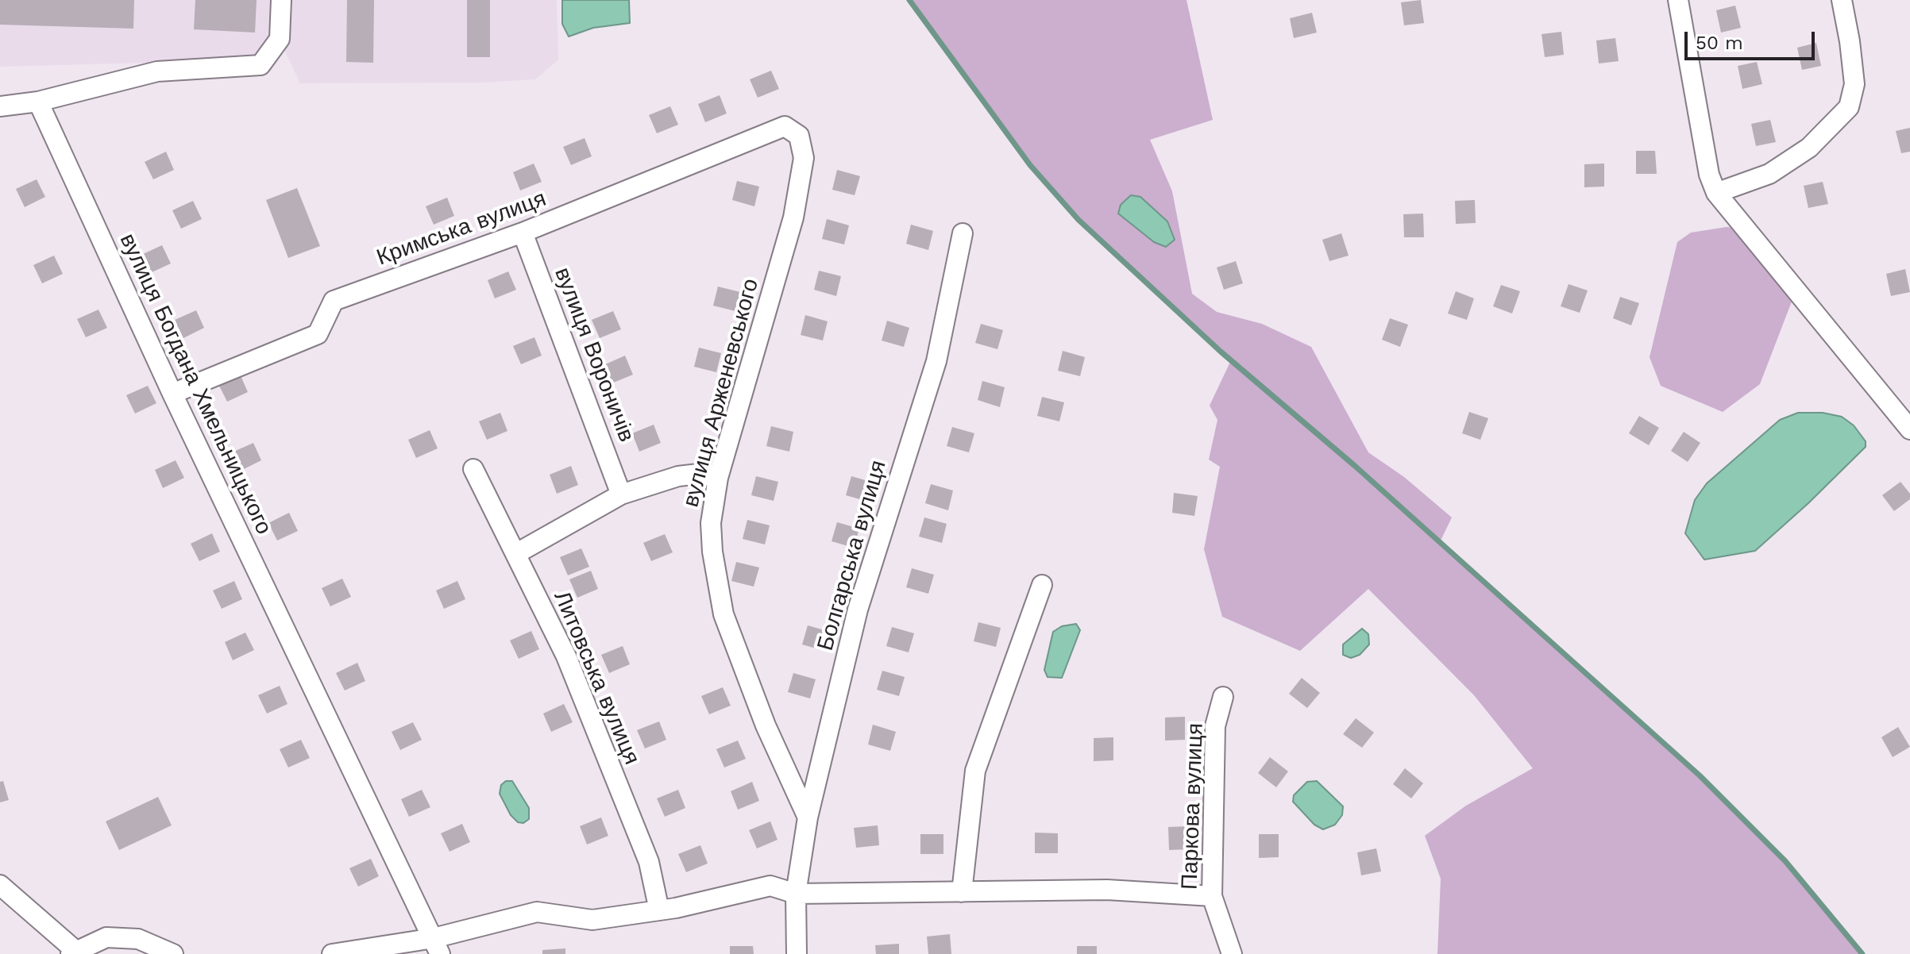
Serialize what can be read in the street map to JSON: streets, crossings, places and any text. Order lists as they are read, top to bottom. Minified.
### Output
{"streets":{"street":["Кримська вулиця","вулиця Вороничів","вулиця Богдана Хмельницького","вулиця Арженевського","Болгарська вулиця","Литовська вулиця","Паркова вулиця"]},"crossings":[["Кримська вулиця","вулиця Вороничів"],["Кримська вулиця","вулиця Богдана Хмельницького"],["Кримська вулиця","вулиця Арженевського"],["вулиця Арженевського","Болгарська вулиця"]],"scale_bar":"50 m"}
